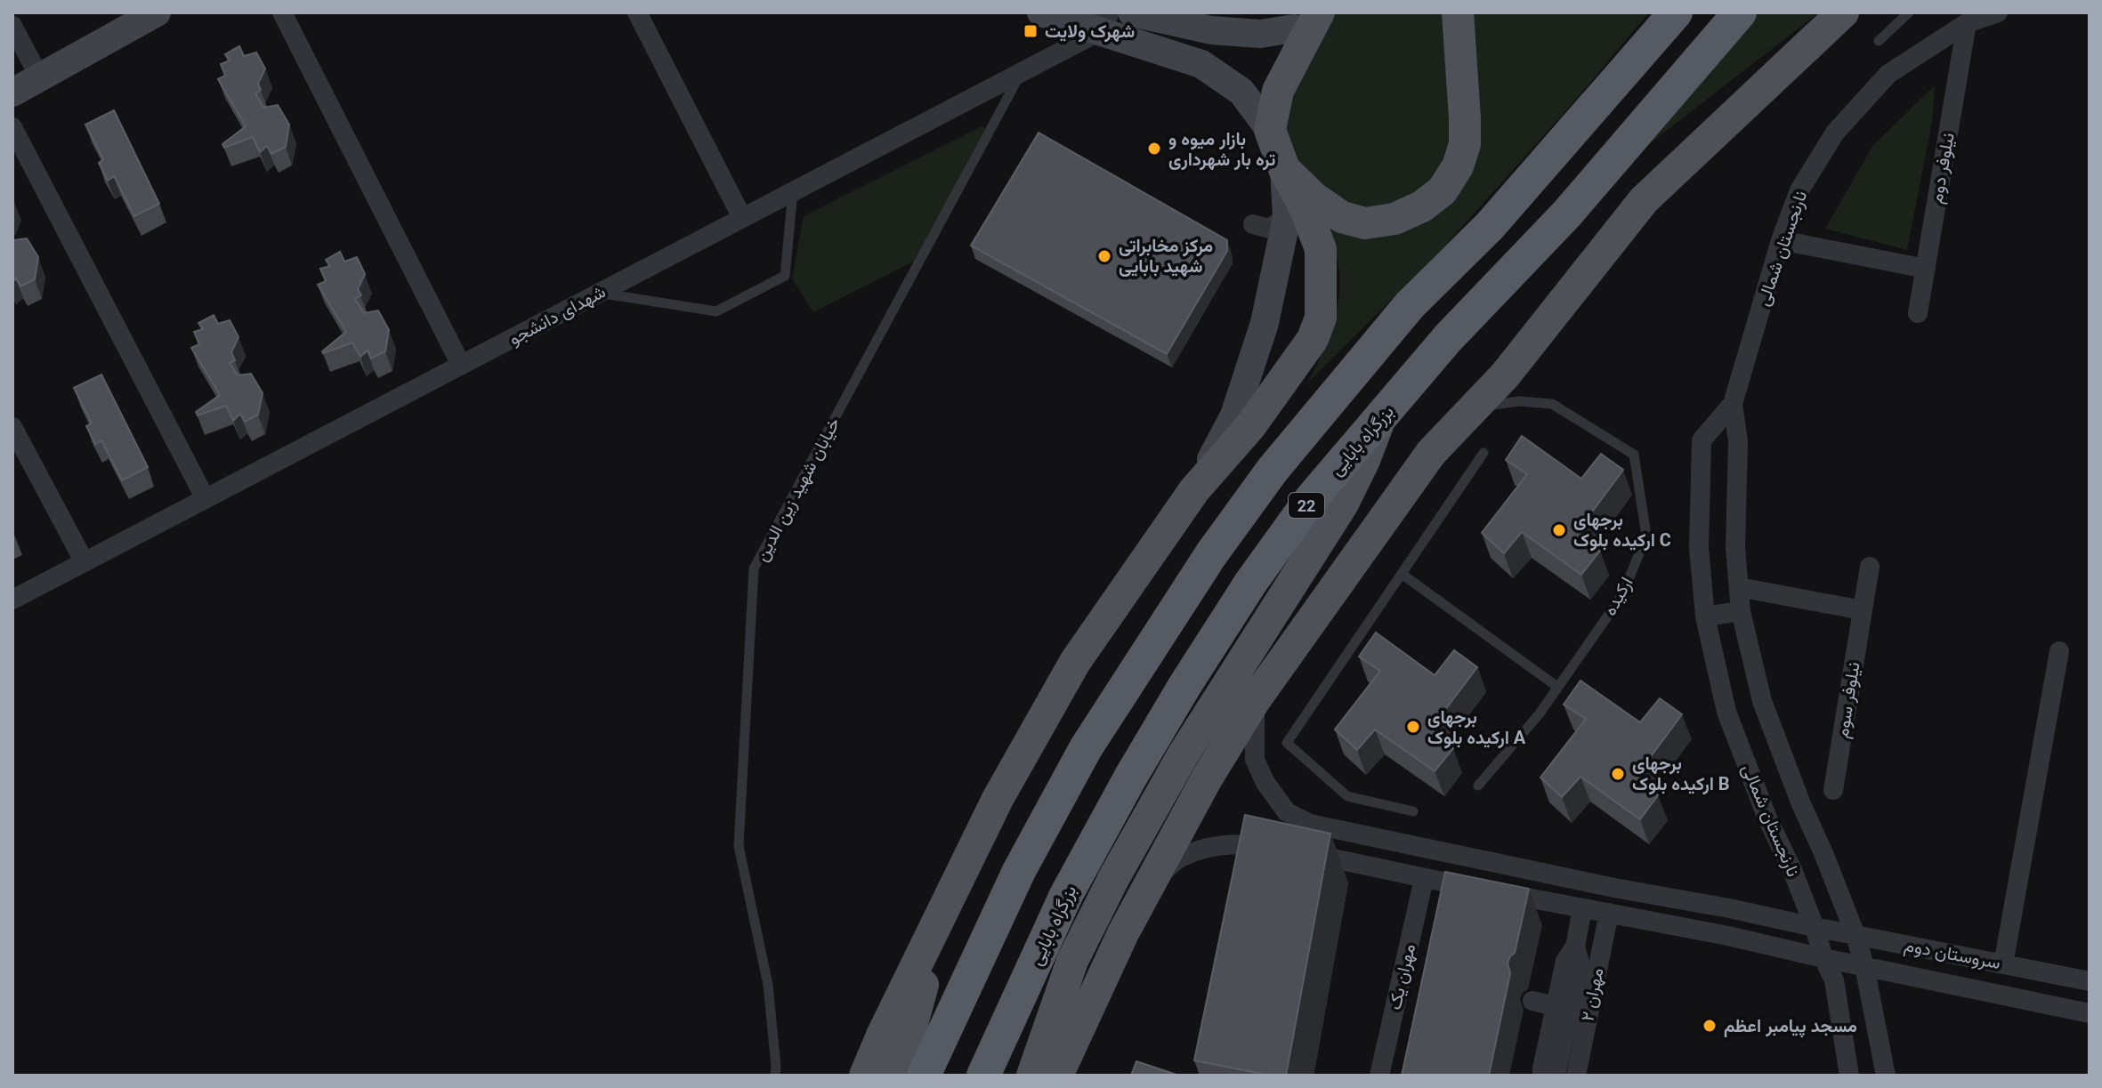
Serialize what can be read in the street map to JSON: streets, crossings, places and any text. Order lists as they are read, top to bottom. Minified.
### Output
{"streets":{"highway":["بزرگراه بابایی","22"],"street":["نیلوفر دوم","نارنجستان شمالی","شهدای دانشجو","نیلوفر سوم","سروستان دوم","مهران یک","مهران ۲"],"lane":["خیابان شهید زین الدین","ارکیده"]},"crossings":[["نیلوفر دوم","نارنجستان شمالی"],["نارنجستان شمالی","سروستان دوم"],["شهدای دانشجو","خیابان شهید زین الدین"],["سروستان دوم","مهران یک"],["سروستان دوم","مهران ۲"]],"places":{"transit":["شهرک ولایت"],"other":["بازار میوه و تره بار شهرداری","مرکز مخابراتی شهید بابایی","برجهای ارکیده بلوک C","برجهای ارکیده بلوک A","برجهای ارکیده بلوک B","مسجد پیامبر اعظم"]}}
